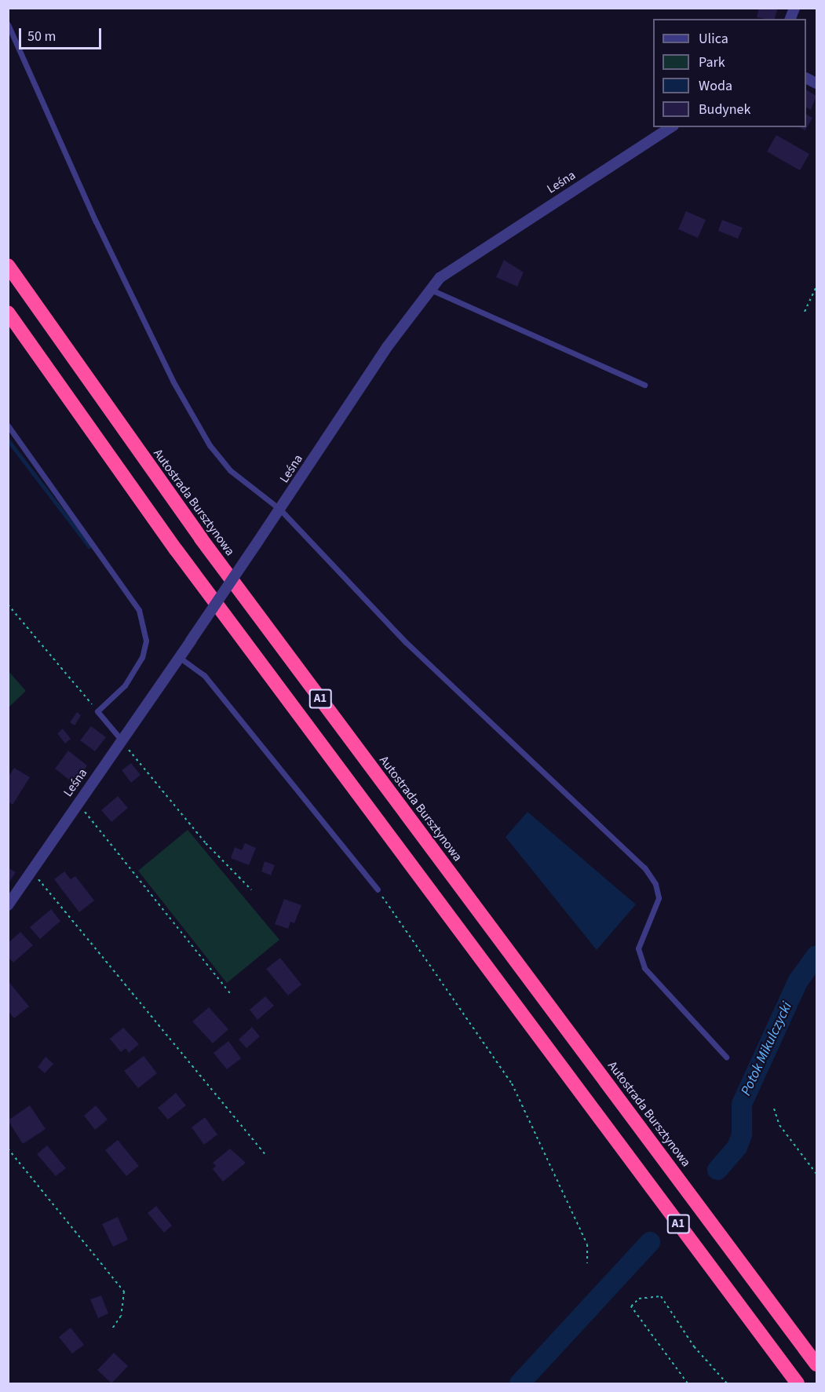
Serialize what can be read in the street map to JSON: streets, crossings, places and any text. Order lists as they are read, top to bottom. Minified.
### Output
{"streets":{"highway":["Autostrada Bursztynowa","A1"],"street":["Leśna"]},"water":["Potok Mikulczycki"],"legend":["Ulica","Park","Woda","Budynek"],"scale_bar":"50 m"}
